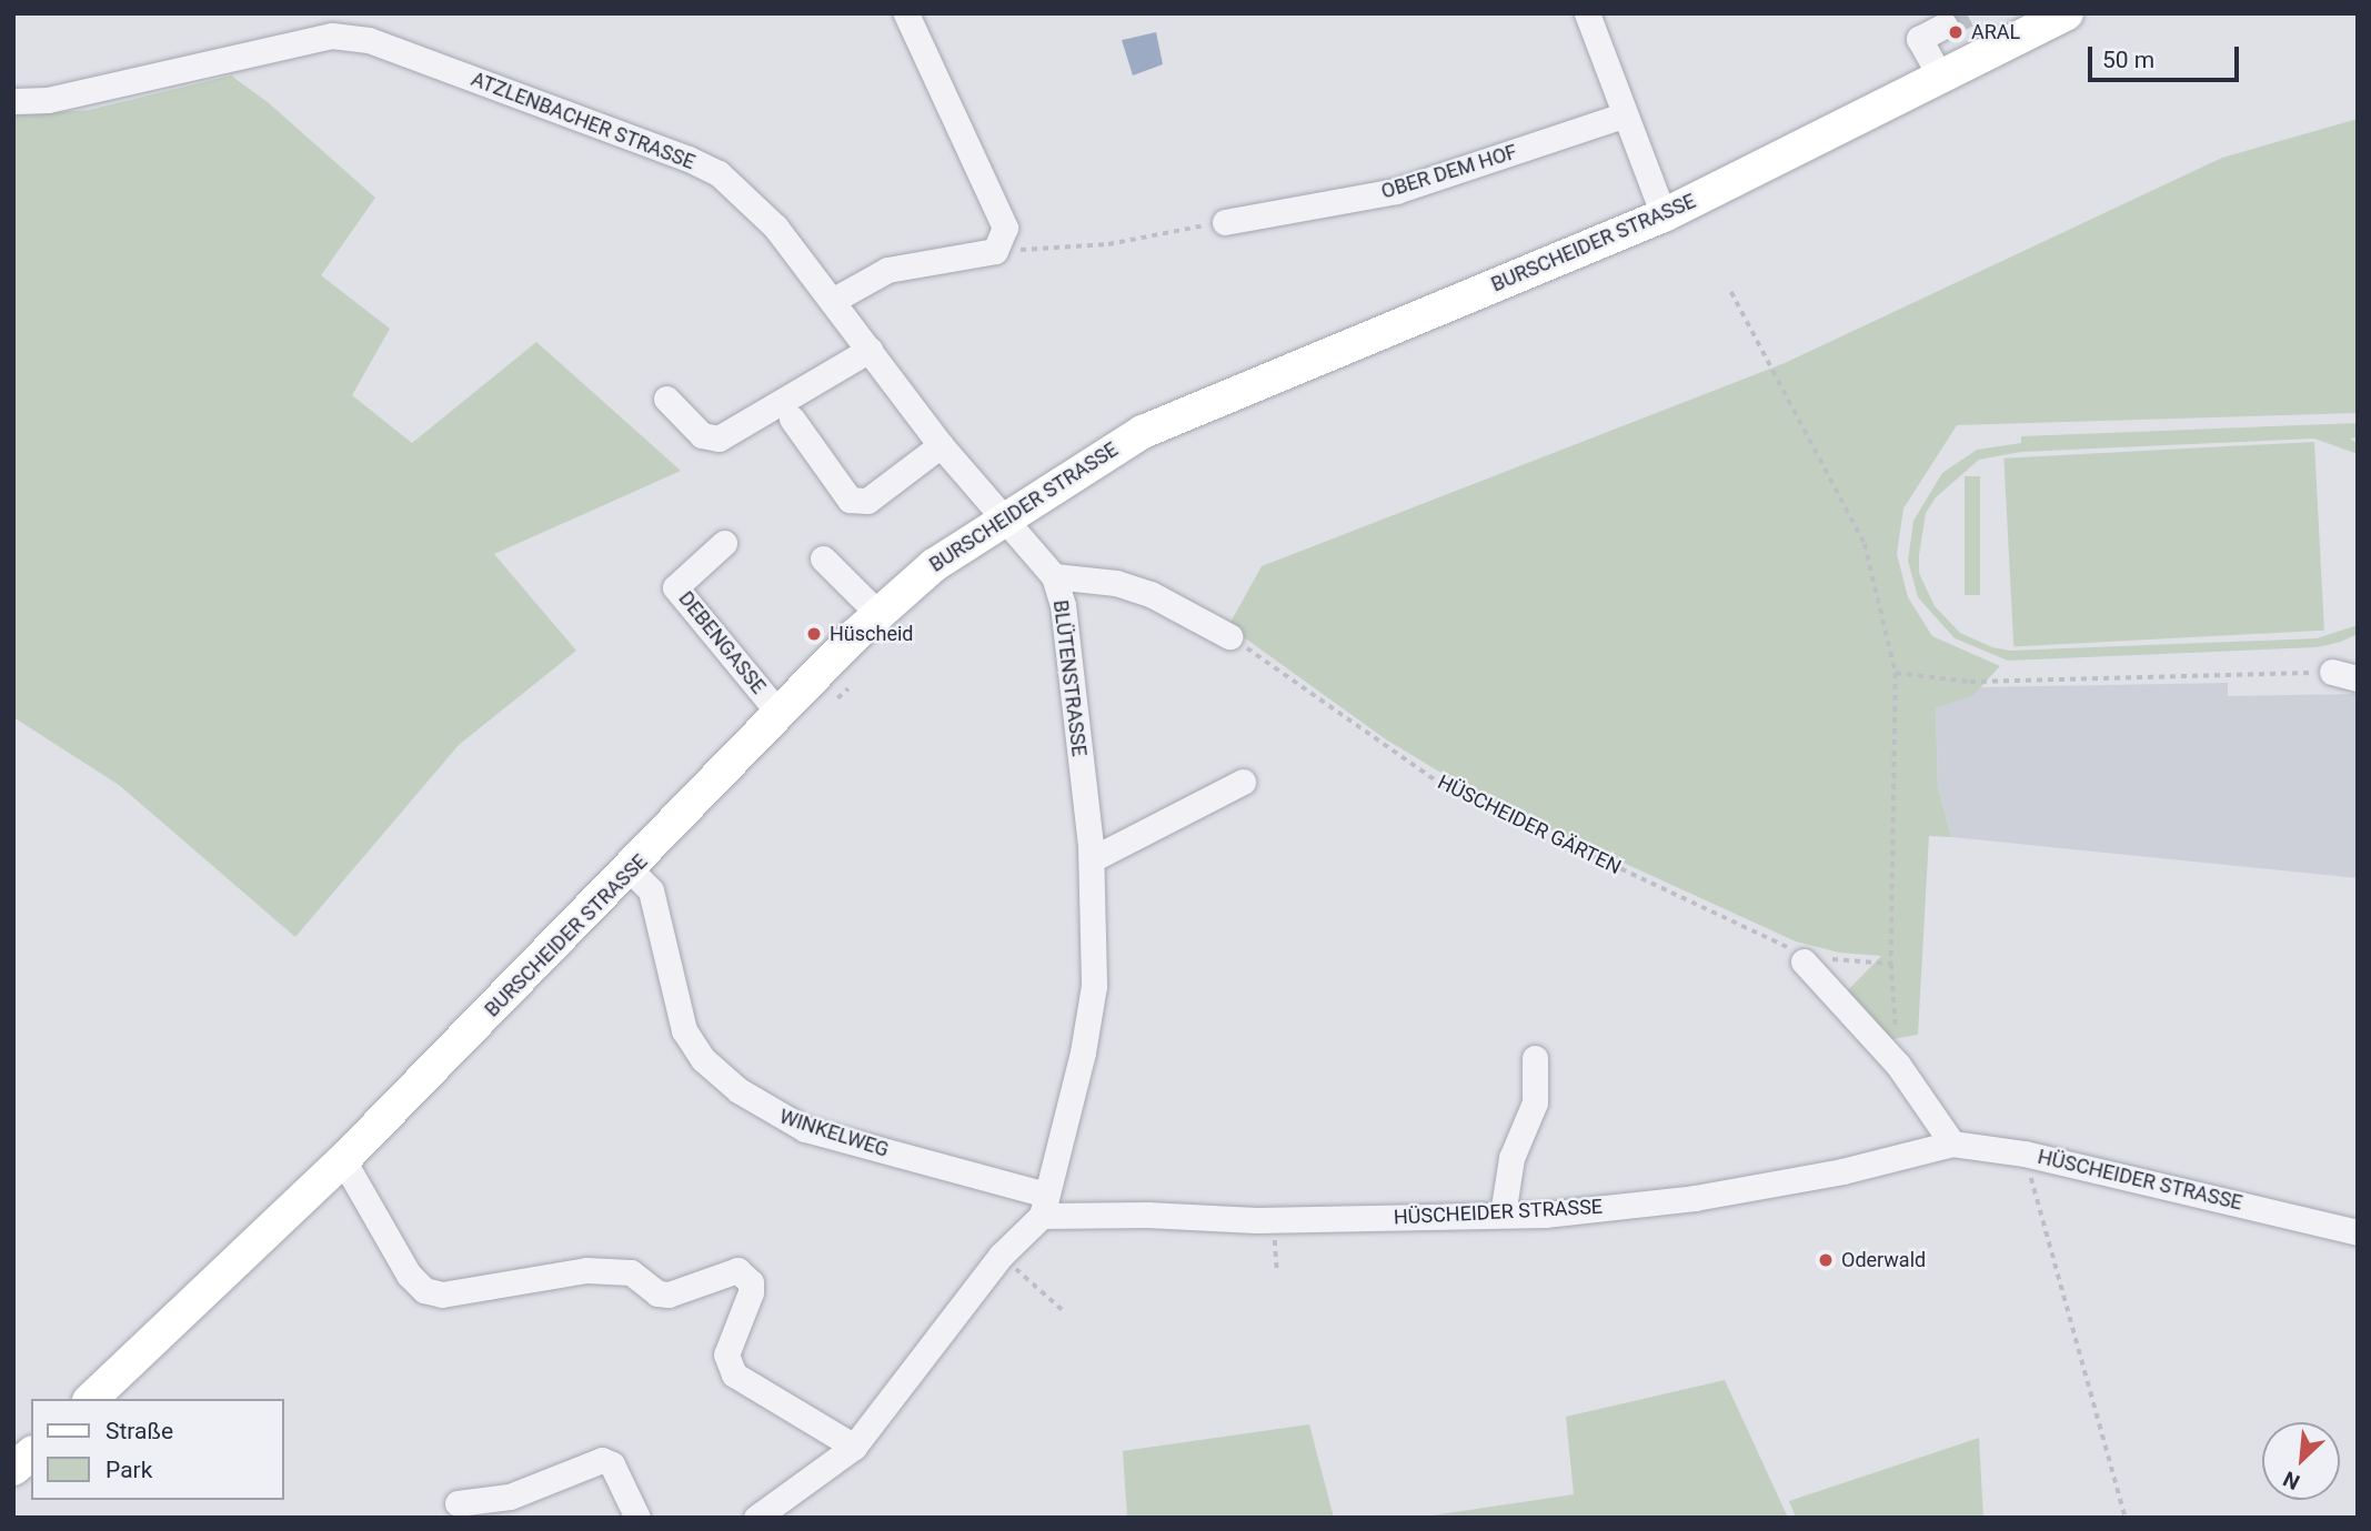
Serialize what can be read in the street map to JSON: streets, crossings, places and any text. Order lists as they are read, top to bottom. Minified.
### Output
{"streets":{"main road":["BURSCHEIDER STRASSE"],"street":["ATZLENBACHER STRASSE","OBER DEM HOF","DEBENGASSE","BLÜTENSTRASSE","WINKELWEG","HÜSCHEIDER STRASSE"],"path":["HÜSCHEIDER GÄRTEN"]},"crossings":[["ATZLENBACHER STRASSE","BURSCHEIDER STRASSE"],["ATZLENBACHER STRASSE","BLÜTENSTRASSE"],["BURSCHEIDER STRASSE","DEBENGASSE"],["BURSCHEIDER STRASSE","BLÜTENSTRASSE"],["BURSCHEIDER STRASSE","WINKELWEG"],["BLÜTENSTRASSE","WINKELWEG"],["BLÜTENSTRASSE","HÜSCHEIDER STRASSE"],["WINKELWEG","HÜSCHEIDER STRASSE"]],"places":["ARAL","Hüscheid","Oderwald"],"legend":["Straße","Park"],"scale_bar":"50 m","north":"bottom left"}
